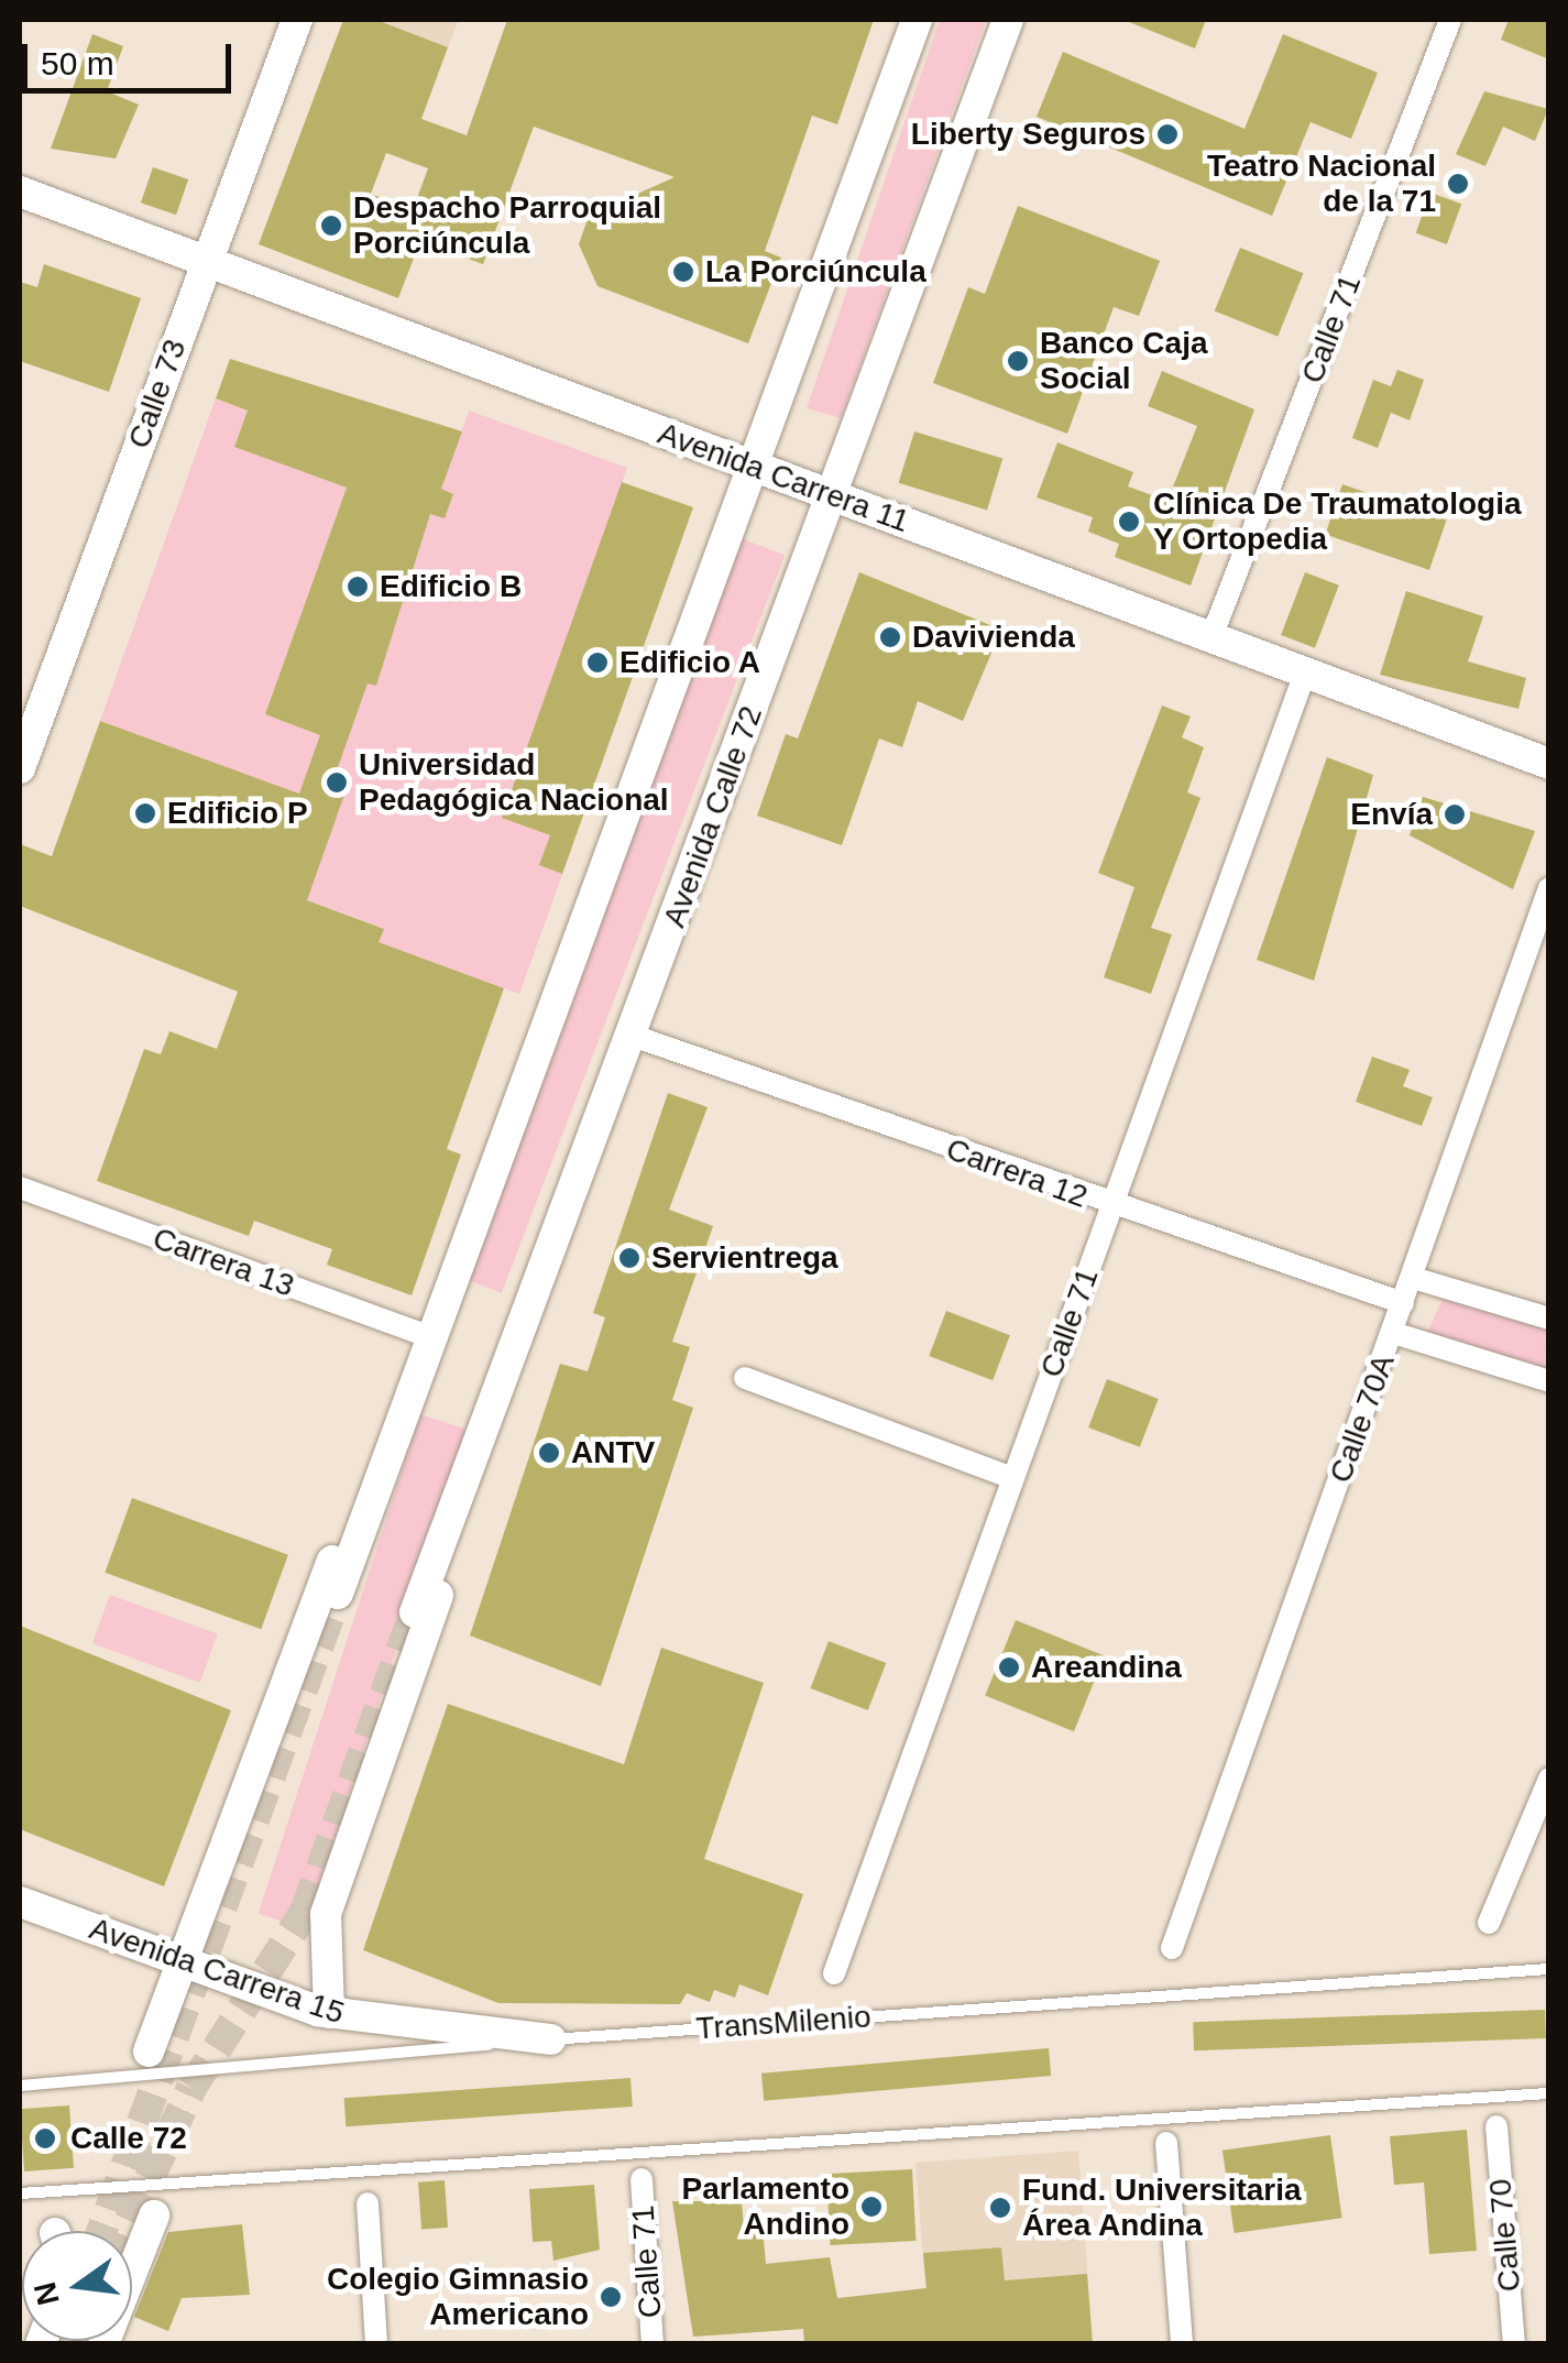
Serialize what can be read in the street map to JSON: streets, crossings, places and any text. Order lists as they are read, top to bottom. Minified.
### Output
{"streets":{"main road":["Calle 73","Avenida Carrera 11","Avenida Calle 72","Avenida Carrera 15"],"street":["Calle 71","Carrera 12","Carrera 13","Calle 70A","Calle 70"],"lane":["TransMilenio"]},"crossings":[["Calle 71","Avenida Carrera 11"],["Calle 71","Carrera 12"],["Calle 73","Avenida Carrera 11"],["Avenida Carrera 11","Avenida Calle 72"],["Avenida Calle 72","Carrera 12"],["Carrera 12","Calle 70A"],["Avenida Carrera 15","TransMilenio"]],"places":["Liberty Seguros","Teatro Nacional de la 71","Despacho Parroquial Porciúncula","La Porciúncula","Banco Caja Social","Clínica De Traumatologia Y Ortopedia","Edificio B","Davivienda","Edificio A","Universidad Pedagógica Nacional","Edificio P","Envía","Servientrega","ANTV","Areandina","Calle 72","Parlamento Andino","Fund. Universitaria Área Andina","Colegio Gimnasio Americano"],"scale_bar":"50 m","north":"left"}
